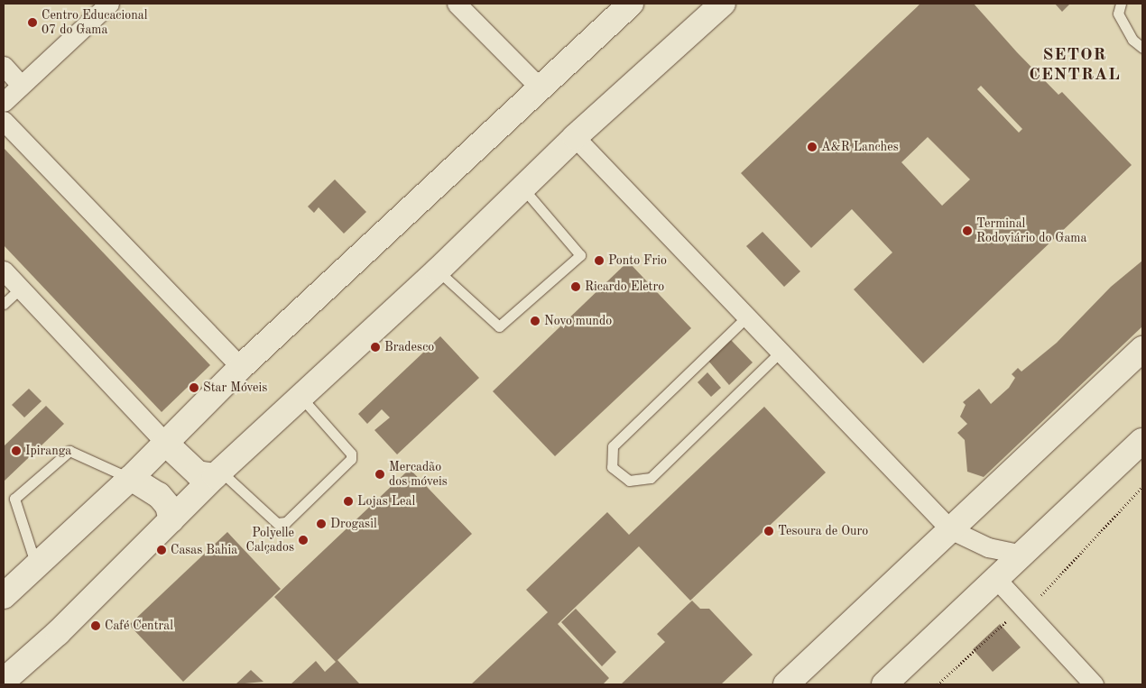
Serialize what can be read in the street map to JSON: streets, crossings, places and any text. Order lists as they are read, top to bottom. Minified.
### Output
{"districts":["SETOR CENTRAL"],"places":["Centro Educacional 07 do Gama","A&R Lanches","Terminal Rodoviário do Gama","Ponto Frio","Ricardo Eletro","Novo mundo","Bradesco","Star Móveis","Ipiranga","Mercadão dos móveis","Lojas Leal","Drogasil","Tesoura de Ouro","Polyelle Calçados","Casas Bahia","Café Central"]}
